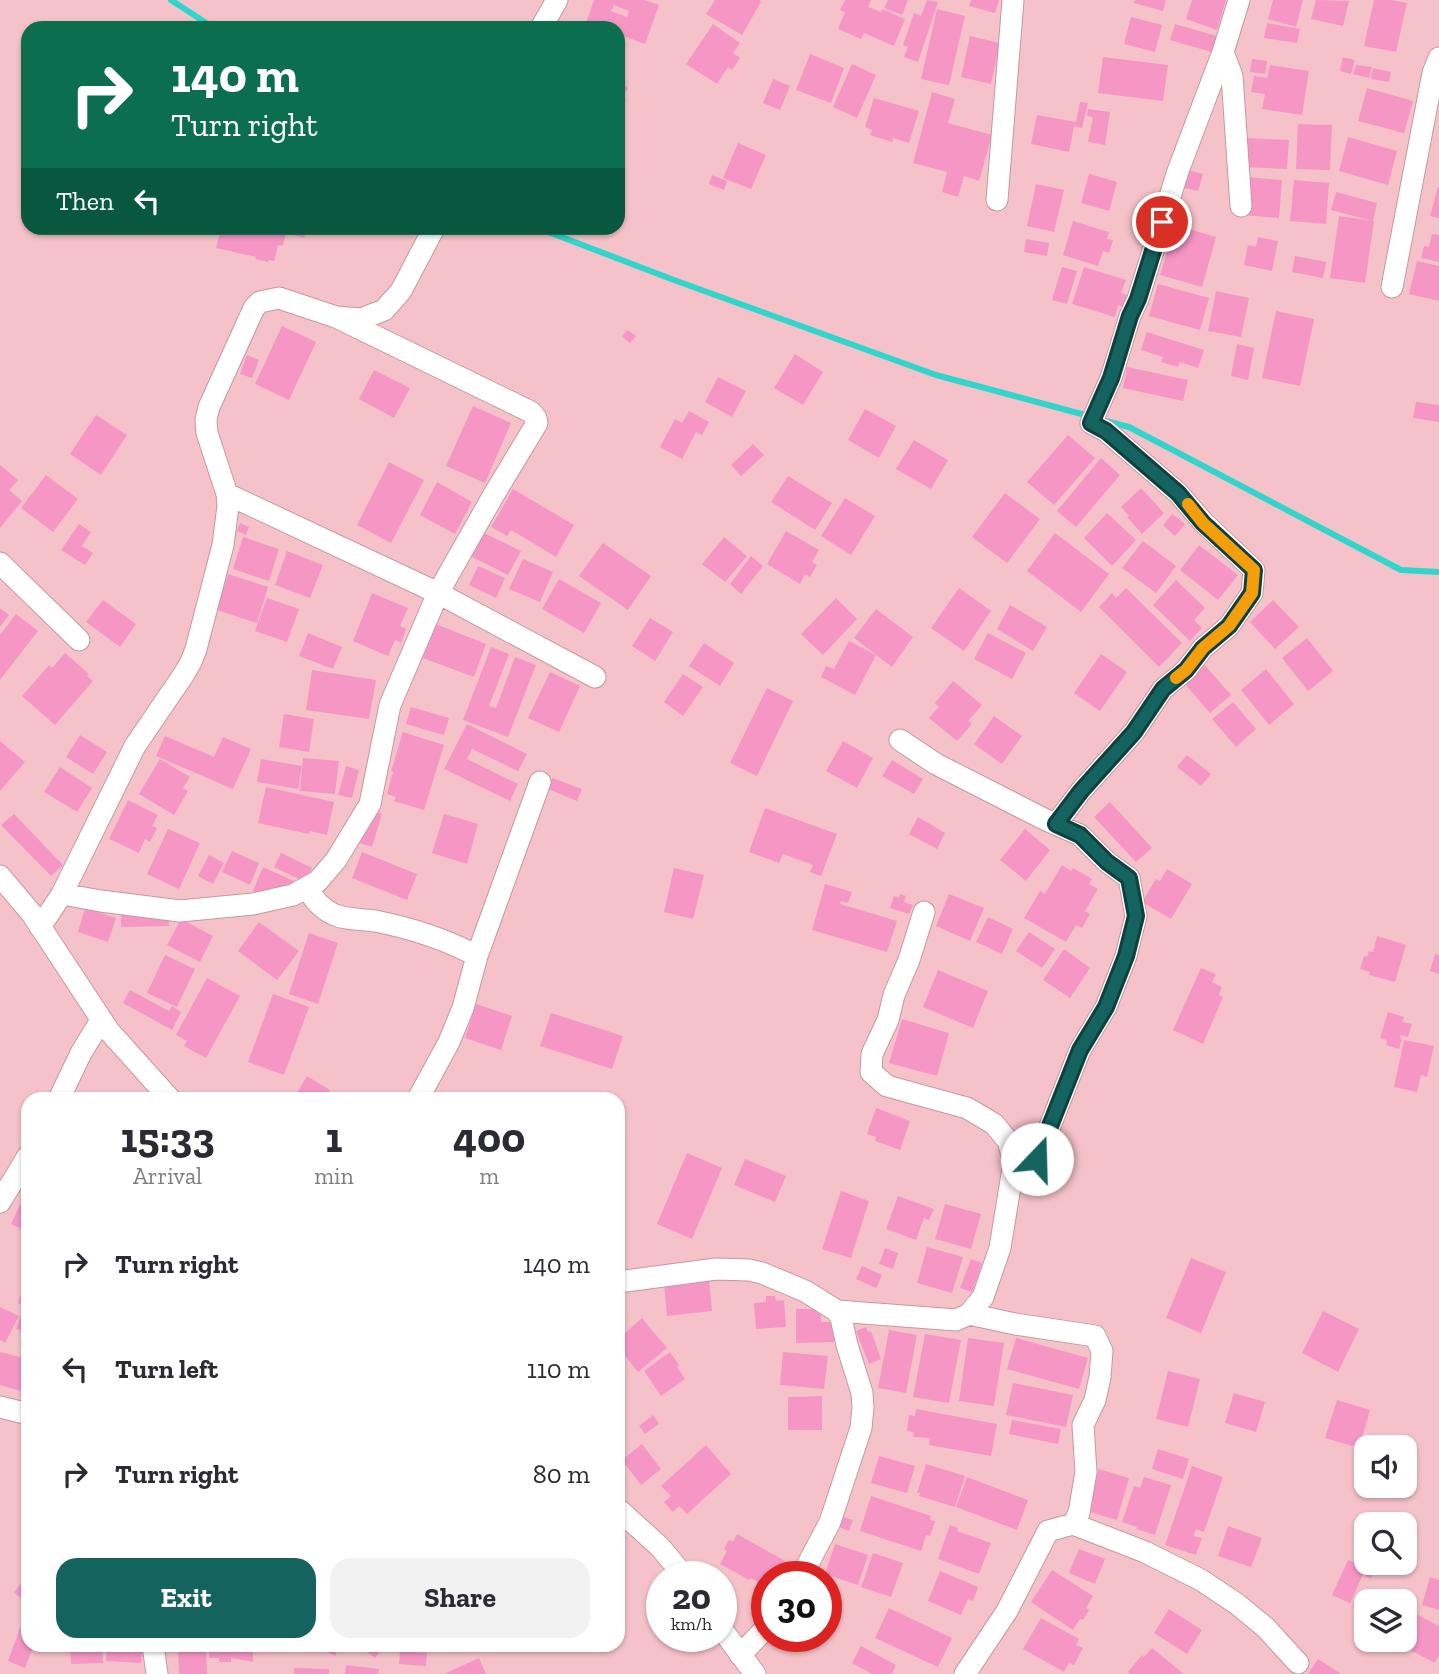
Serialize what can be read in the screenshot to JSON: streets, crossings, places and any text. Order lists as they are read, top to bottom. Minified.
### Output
{"page":{"turn":["140 m","Turn right"],"then":"Then","eta":["15:33","Arrival","1","min","400","m"],"list":[{"name":"Turn right","value":"140 m"},{"name":"Turn left","value":"110 m"},{"name":"Turn right","value":"80 m"}],"buttons":["Exit","Share"],"speed":"20 km/h","limit":"30"}}
